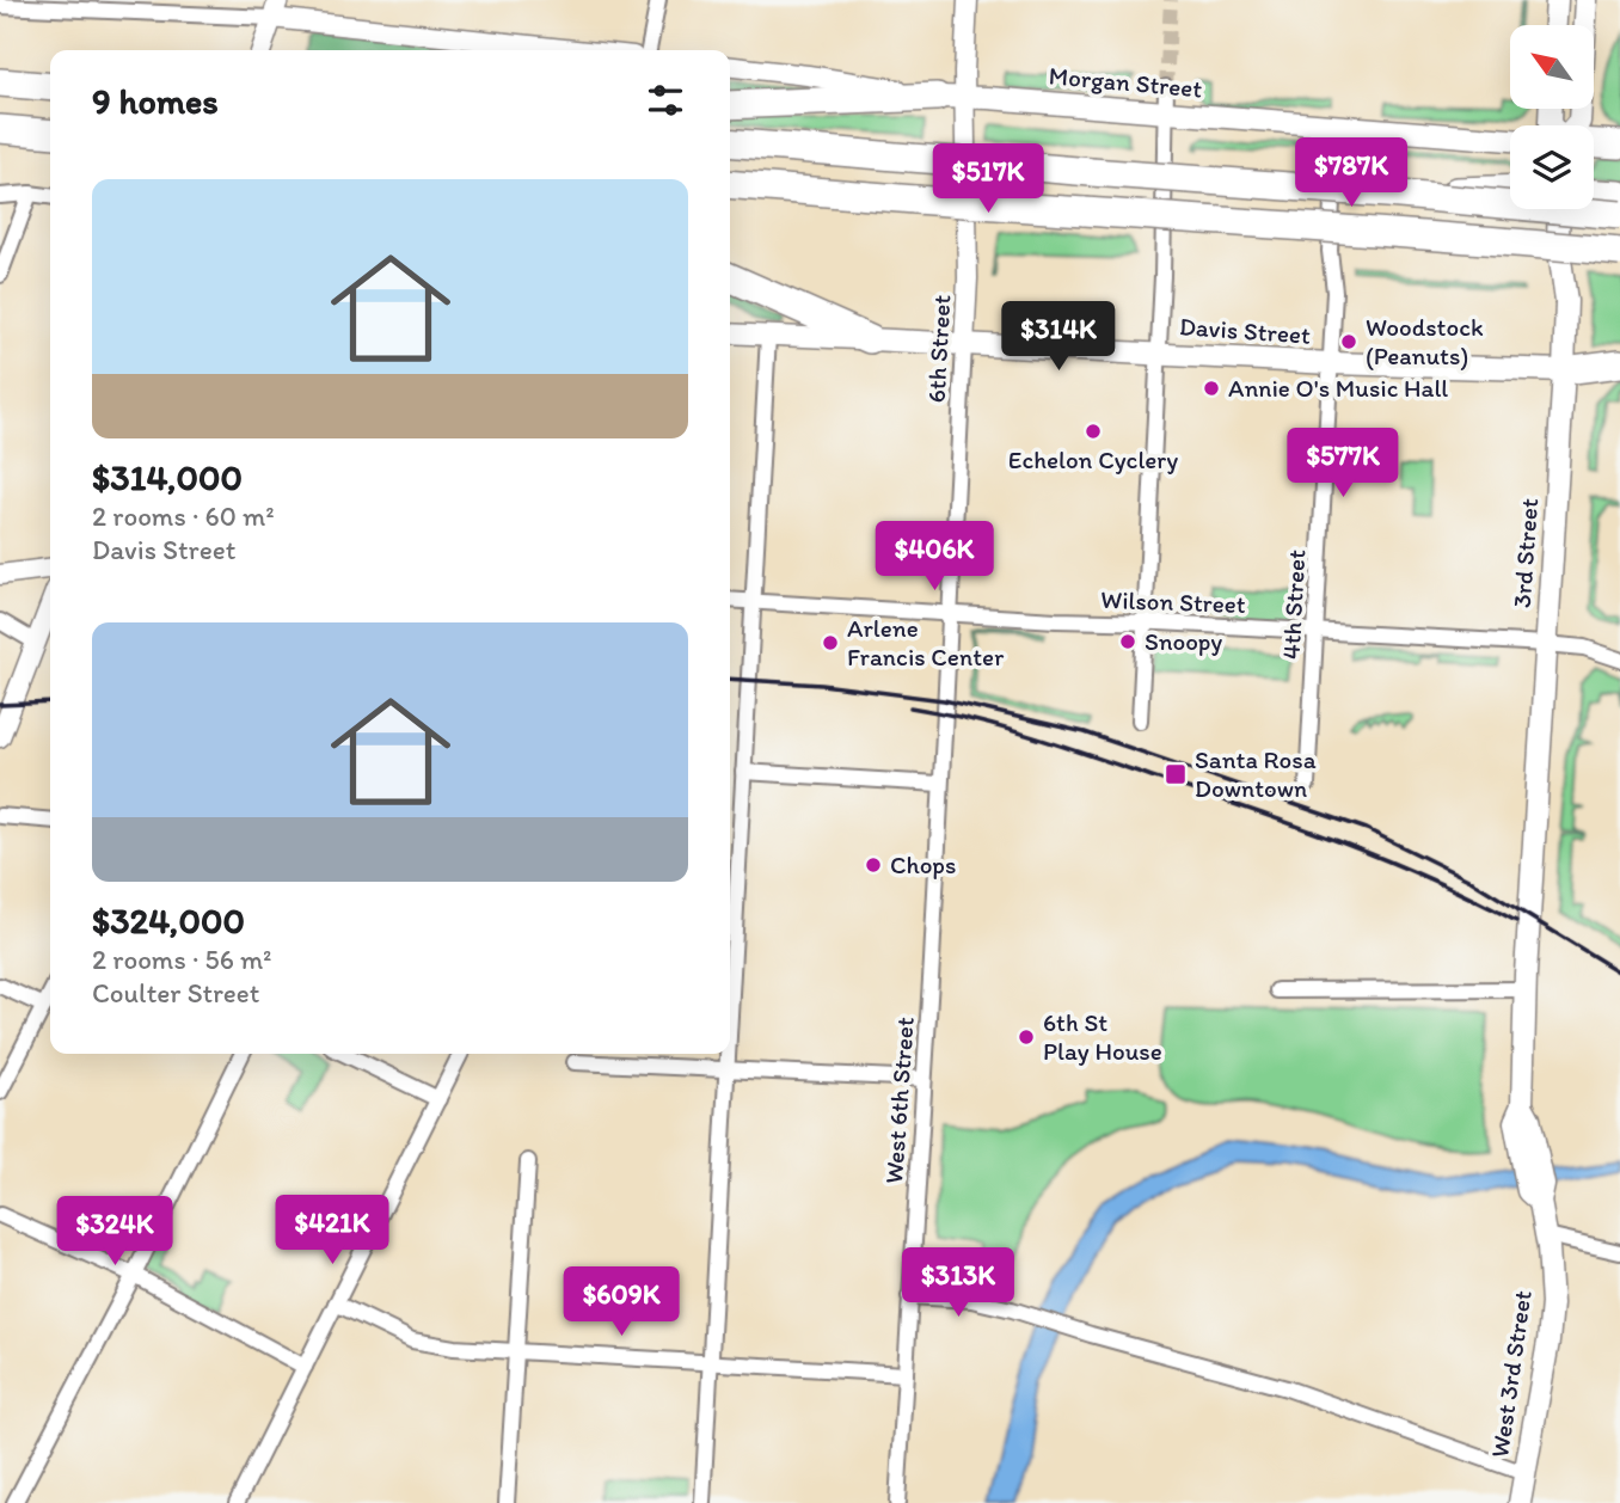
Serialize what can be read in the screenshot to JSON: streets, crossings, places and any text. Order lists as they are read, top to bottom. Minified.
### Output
{"streets":{"main road":["Morgan Street","Davis Street","3rd Street","West 3rd Street"],"street":["6th Street","Wilson Street","4th Street","West 6th Street"]},"crossings":[["Morgan Street","6th Street"],["Morgan Street","4th Street"],["Davis Street","6th Street"],["Davis Street","3rd Street"],["Davis Street","4th Street"],["6th Street","Wilson Street"],["6th Street","West 6th Street"],["3rd Street","Wilson Street"],["3rd Street","West 3rd Street"],["Wilson Street","4th Street"]],"places":{"other":["Woodstock (Peanuts)","Annie O's Music Hall","Echelon Cyclery","Snoopy","Arlene Francis Center","Chops","6th St Play House"],"transit":["Santa Rosa Downtown"]},"north":"top left","page":{"heading":"9 homes","price":["$787K","$517K","$314K","$577K","$406K","$421K","$324K","$313K","$609K"],"list":[{"name":"$314,000","note":"2 rooms · 60 m² · Davis Street"},{"name":"$324,000","note":"2 rooms · 56 m² · Coulter Street"}]}}
